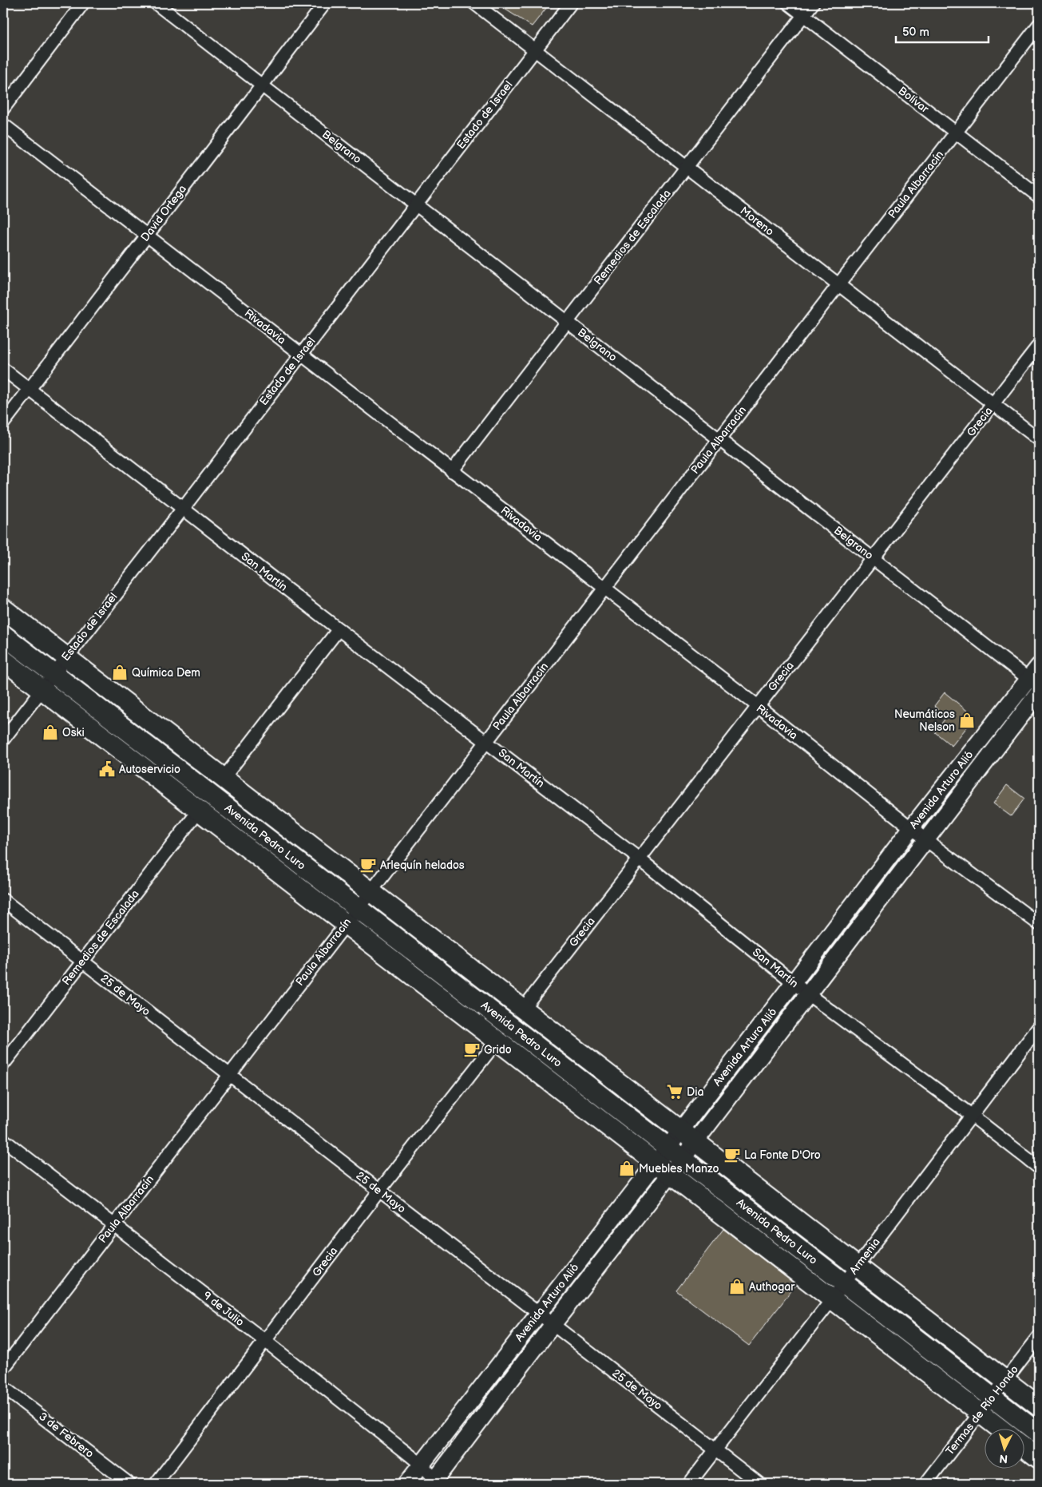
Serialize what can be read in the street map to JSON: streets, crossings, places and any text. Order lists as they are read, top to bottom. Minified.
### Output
{"streets":{"highway":["Avenida Pedro Luro"],"main road":["Avenida Arturo Alió"],"street":["Bolívar","Estado de Israel","Belgrano","Paula Albarracín","David Ortega","Moreno","Remedios de Escalada","Rivadavia","Grecia","San Martín","25 de Mayo","Armenia","9 de Julio","Termas de Río Hondo","3 de Febrero"]},"crossings":[["Bolívar","Paula Albarracín"],["Bolívar","Remedios de Escalada"],["Estado de Israel","Belgrano"],["Estado de Israel","Moreno"],["Estado de Israel","Rivadavia"],["Estado de Israel","San Martín"],["Estado de Israel","Avenida Pedro Luro"],["Belgrano","Paula Albarracín"],["Belgrano","David Ortega"],["Belgrano","Remedios de Escalada"],["Belgrano","Grecia"],["Belgrano","Avenida Arturo Alió"],["Paula Albarracín","Moreno"],["Paula Albarracín","Rivadavia"],["Paula Albarracín","San Martín"],["Paula Albarracín","Avenida Pedro Luro"],["Paula Albarracín","25 de Mayo"],["Paula Albarracín","9 de Julio"],["David Ortega","Rivadavia"],["David Ortega","San Martín"],["Moreno","Remedios de Escalada"],["Moreno","Grecia"],["Remedios de Escalada","Rivadavia"],["Remedios de Escalada","Avenida Pedro Luro"],["Remedios de Escalada","25 de Mayo"],["Rivadavia","Grecia"],["Rivadavia","Avenida Arturo Alió"],["Grecia","San Martín"],["Grecia","Avenida Pedro Luro"],["Grecia","25 de Mayo"],["Grecia","9 de Julio"],["San Martín","Avenida Arturo Alió"],["San Martín","Armenia"],["Avenida Arturo Alió","Avenida Pedro Luro"],["Avenida Arturo Alió","25 de Mayo"],["Avenida Arturo Alió","9 de Julio"],["Avenida Pedro Luro","Armenia"],["Avenida Pedro Luro","Termas de Río Hondo"],["25 de Mayo","Armenia"]],"places":{"shop":["Química Dem","Neumáticos Nelson","Oski","Muebles Manzo","Authogar"],"public building":["Autoservicio"],"cafe":["Arlequín helados","Grido","La Fonte D'Oro"],"supermarket":["Dia"]},"scale_bar":"50 m","north":"bottom"}
